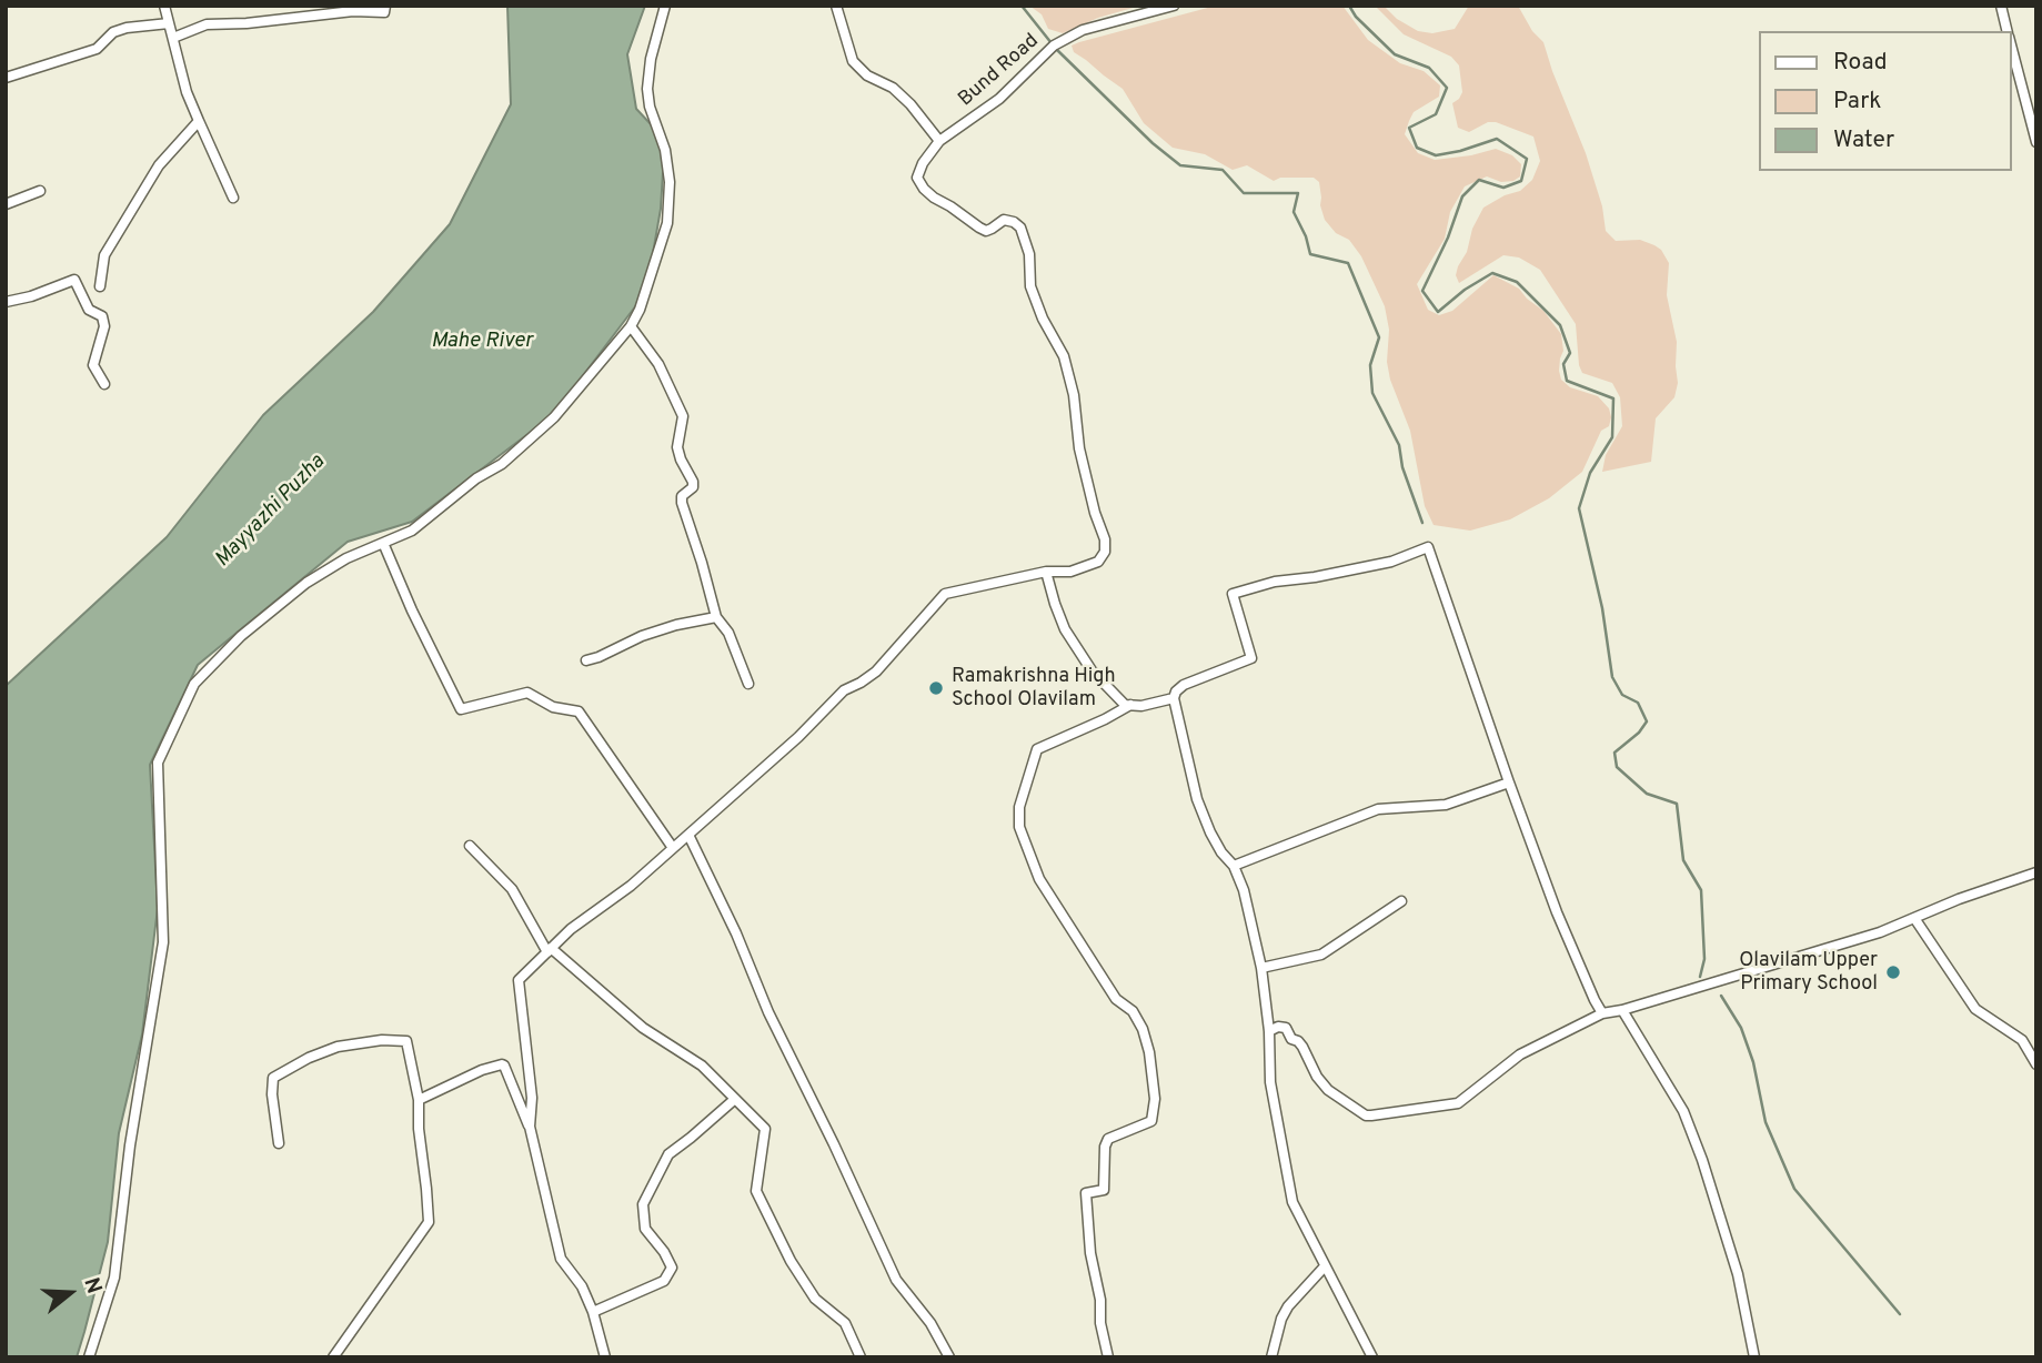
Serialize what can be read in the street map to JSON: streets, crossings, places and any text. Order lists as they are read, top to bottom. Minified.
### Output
{"streets":{"street":["Bund Road"]},"water":["Mahe River","Mayyazhi Puzha"],"places":["Ramakrishna High School Olavilam","Olavilam Upper Primary School"],"legend":["Road","Park","Water"],"north":"right"}
